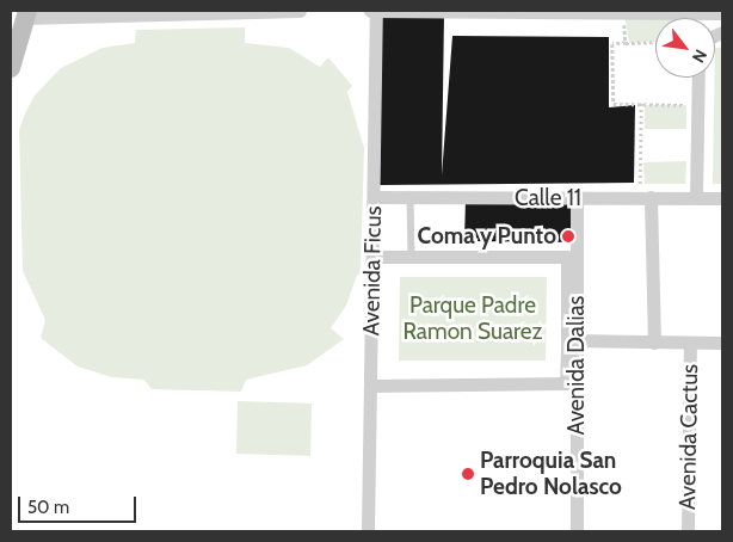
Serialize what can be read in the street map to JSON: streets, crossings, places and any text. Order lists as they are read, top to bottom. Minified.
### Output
{"streets":{"street":["Calle 11","Avenida Ficus","Avenida Dalias","Avenida Cactus"]},"crossings":[["Calle 11","Avenida Ficus"],["Calle 11","Avenida Dalias"],["Avenida Ficus","Avenida Dalias"]],"parks":["Parque Padre Ramon Suarez"],"places":["Coma y Punto","Parroquia San Pedro Nolasco"],"scale_bar":"50 m","north":"bottom right"}
